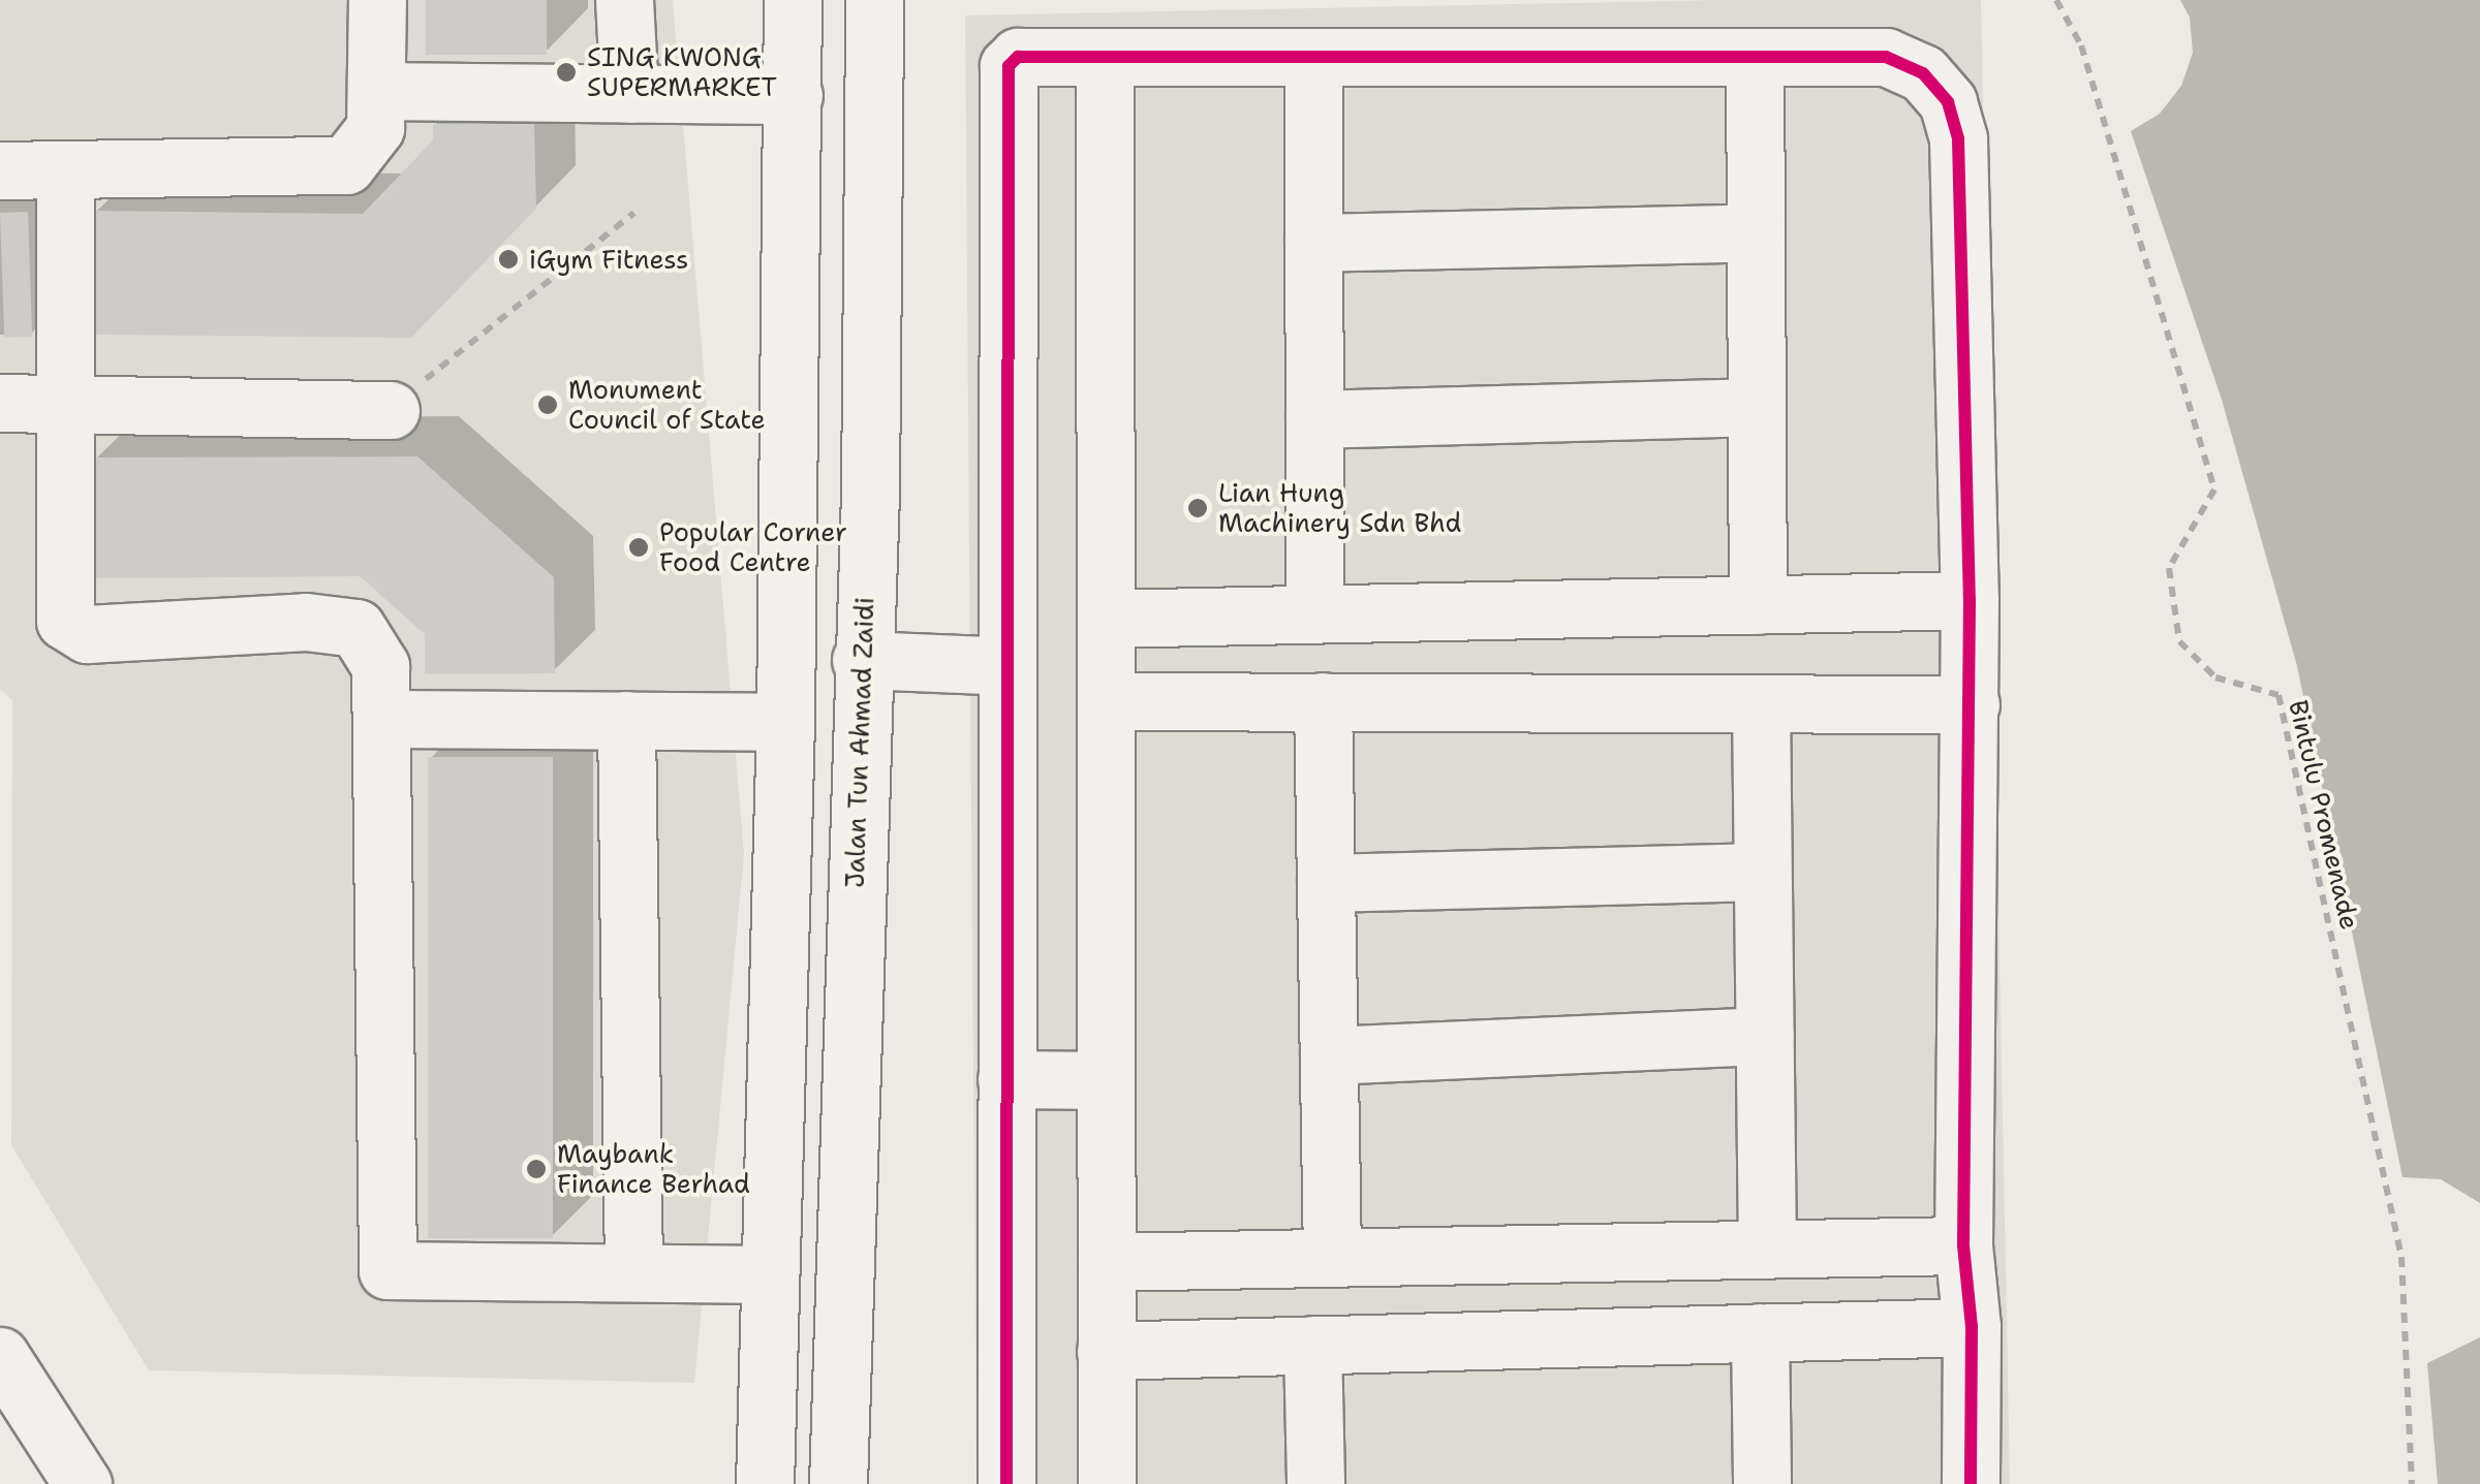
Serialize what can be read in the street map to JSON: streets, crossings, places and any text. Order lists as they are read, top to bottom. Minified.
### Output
{"streets":{"street":["Jalan Tun Ahmad Zaidi"],"path":["Bintulu Promenade"]},"places":["SING KWONG SUPERMARKET","iGym Fitness","Monument Council of State","Lian Hung Machinery Sdn Bhd","Popular Corner Food Centre","Maybank Finance Berhad"]}
